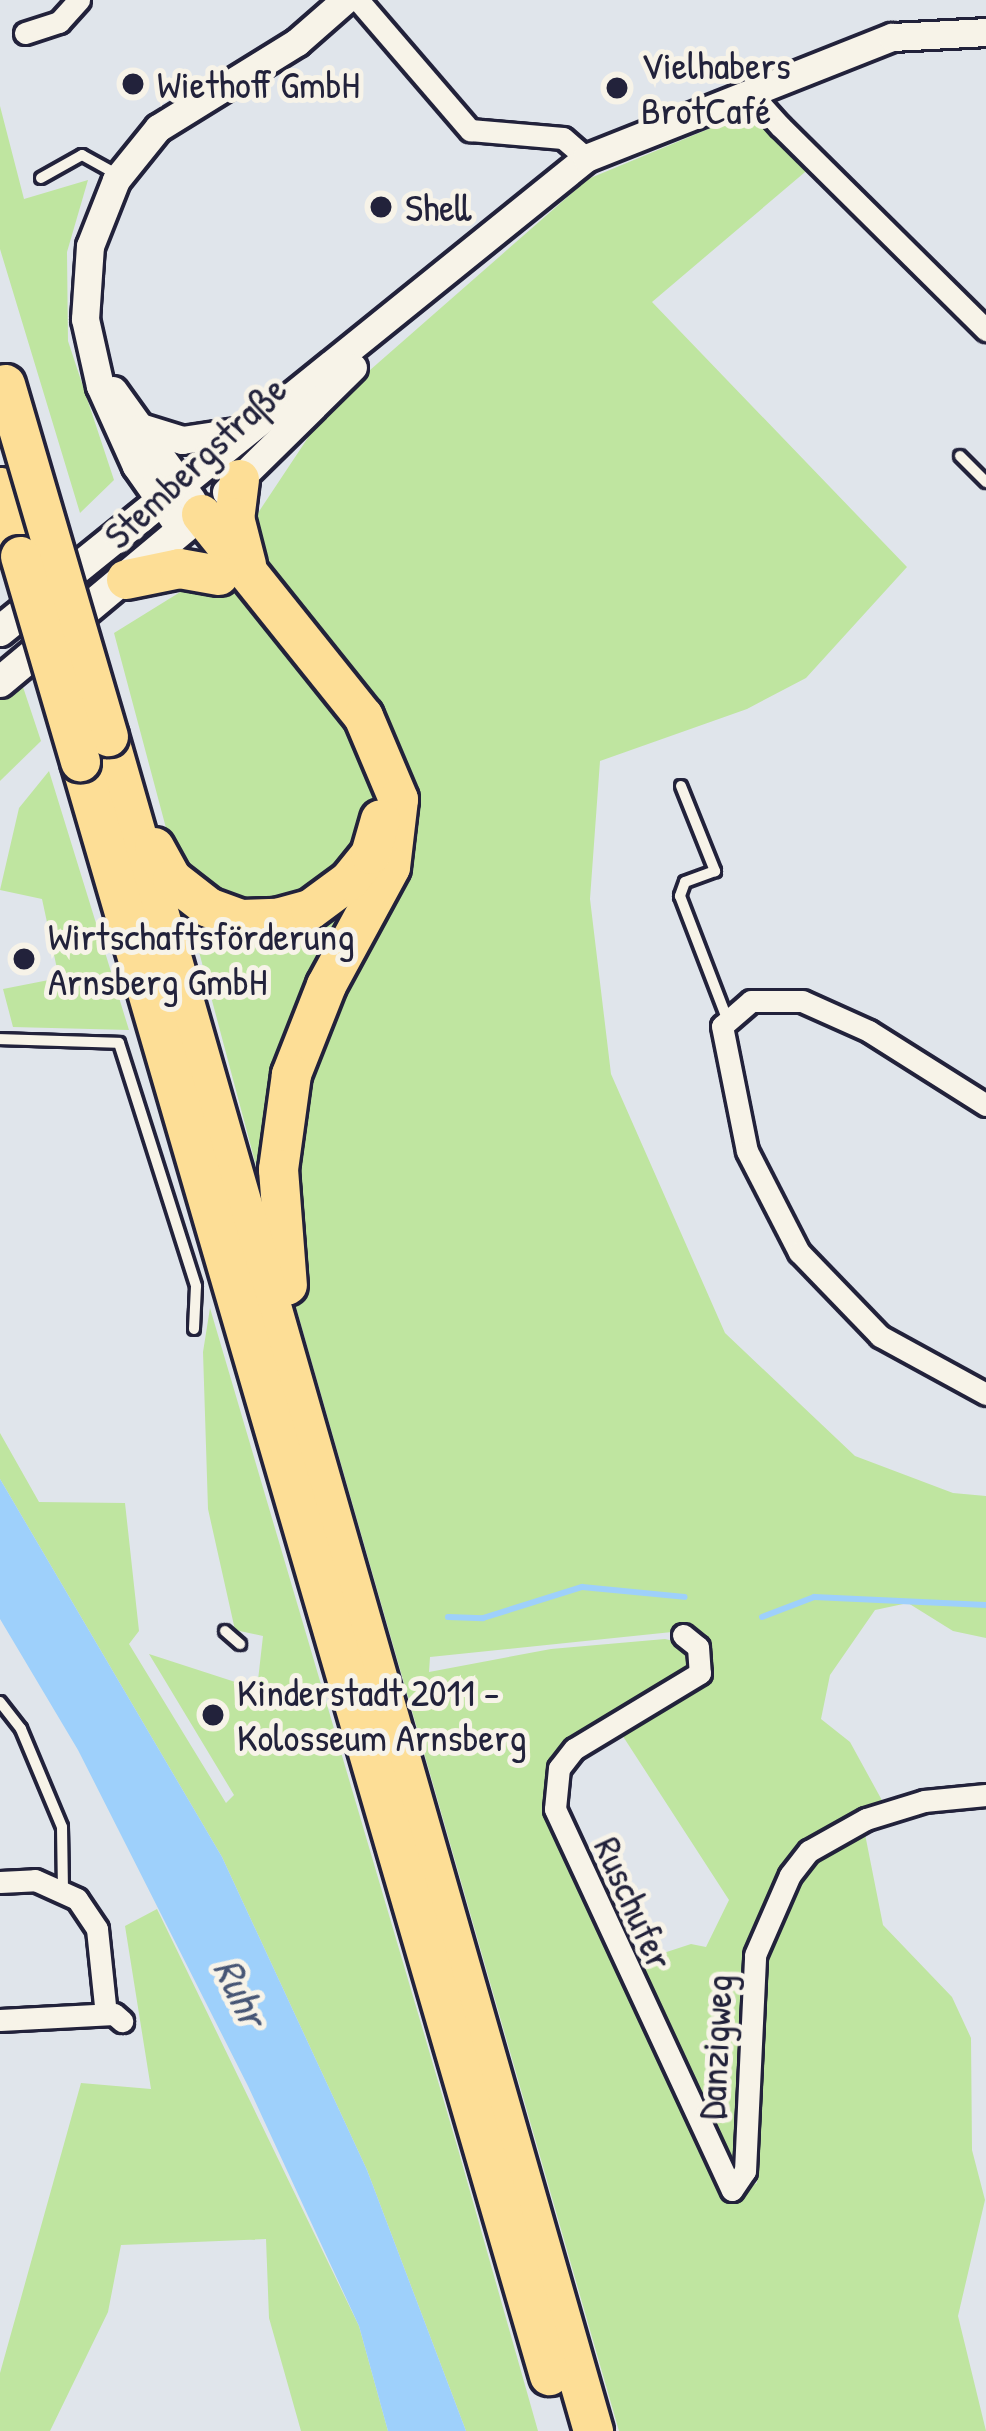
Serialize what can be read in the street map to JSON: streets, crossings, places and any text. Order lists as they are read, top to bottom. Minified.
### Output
{"streets":{"main road":["Stembergstraße"],"street":["Ruschufer","Danzigweg"]},"crossings":[["Ruschufer","Danzigweg"]],"water":["Ruhr"],"places":["Wiethoff GmbH","Vielhabers BrotCafé","Shell","Wirtschaftsförderung Arnsberg GmbH","Kinderstadt 2011 - Kolosseum Arnsberg"]}
